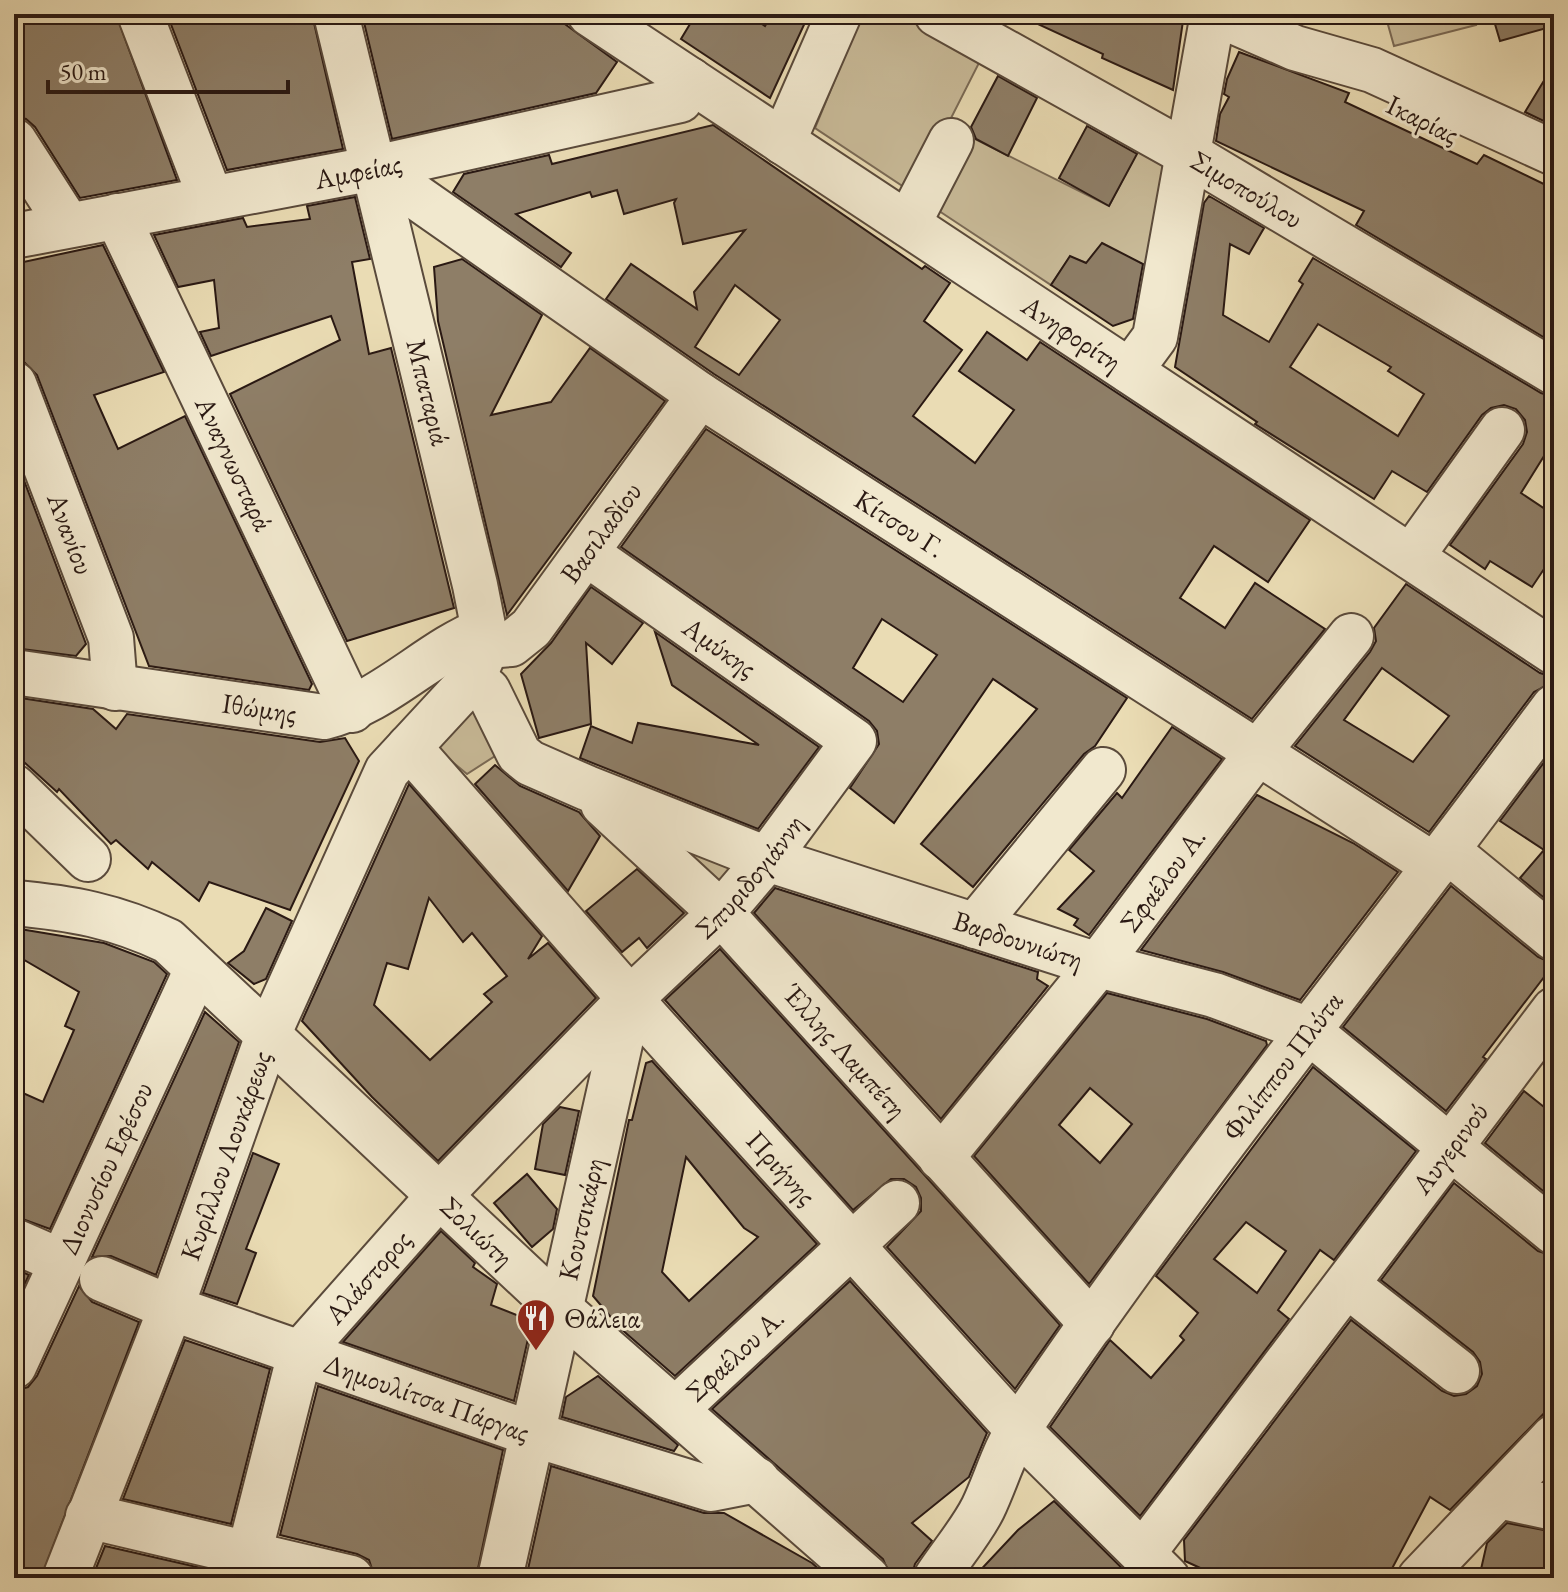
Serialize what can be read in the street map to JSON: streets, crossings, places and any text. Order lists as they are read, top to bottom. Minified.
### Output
{"streets":{"street":["Ικαρίας","Αμφείας","Σιμοπούλου","Ανηφορίτη","Μπαταριά","Αναγνωσταρά","Κίτσου Γ.","Βασιλαδίου","Ανανίου","Αμύκης","Ιθώμης","Σπυριδογιάννη","Σφαέλου Α.","Βαρδουνιώτη","Έλλης Λαμπέτη","Φιλίππου Πλύτα","Αυγερινού","Κυρίλλου Λουκάρεως","Διονυσίου Εφέσου","Πριήνης","Κουτσικάρη","Σολιώτη","Αλάστορος","Δημουλίτσα Πάργας"]},"crossings":[["Αμφείας","Ανηφορίτη"],["Αμφείας","Μπαταριά"],["Αμφείας","Αναγνωσταρά"],["Αμφείας","Κίτσου Γ."],["Μπαταριά","Κίτσου Γ."],["Μπαταριά","Βασιλαδίου"],["Μπαταριά","Ιθώμης"],["Μπαταριά","Βαρδουνιώτη"],["Αναγνωσταρά","Ιθώμης"],["Κίτσου Γ.","Βασιλαδίου"],["Κίτσου Γ.","Σφαέλου Α."],["Κίτσου Γ.","Φιλίππου Πλύτα"],["Βασιλαδίου","Αμύκης"],["Βασιλαδίου","Ιθώμης"],["Βασιλαδίου","Βαρδουνιώτη"],["Ανανίου","Ιθώμης"],["Αμύκης","Σπυριδογιάννη"],["Ιθώμης","Βαρδουνιώτη"],["Σπυριδογιάννη","Βαρδουνιώτη"],["Σπυριδογιάννη","Έλλης Λαμπέτη"],["Σπυριδογιάννη","Πριήνης"],["Σπυριδογιάννη","Κουτσικάρη"],["Σπυριδογιάννη","Αλάστορος"],["Σφαέλου Α.","Βαρδουνιώτη"],["Σφαέλου Α.","Έλλης Λαμπέτη"],["Σφαέλου Α.","Πριήνης"],["Σφαέλου Α.","Σολιώτη"],["Βαρδουνιώτη","Έλλης Λαμπέτη"],["Βαρδουνιώτη","Φιλίππου Πλύτα"],["Βαρδουνιώτη","Αυγερινού"],["Έλλης Λαμπέτη","Φιλίππου Πλύτα"],["Φιλίππου Πλύτα","Πριήνης"],["Αυγερινού","Πριήνης"],["Κυρίλλου Λουκάρεως","Πριήνης"],["Κυρίλλου Λουκάρεως","Σολιώτη"],["Κυρίλλου Λουκάρεως","Δημουλίτσα Πάργας"],["Διονυσίου Εφέσου","Σολιώτη"],["Πριήνης","Κουτσικάρη"],["Πριήνης","Αλάστορος"],["Κουτσικάρη","Σολιώτη"],["Κουτσικάρη","Αλάστορος"],["Κουτσικάρη","Δημουλίτσα Πάργας"],["Σολιώτη","Αλάστορος"],["Σολιώτη","Δημουλίτσα Πάργας"],["Αλάστορος","Δημουλίτσα Πάργας"]],"places":{"restaurant":["Θάλεια"]},"scale_bar":"50 m"}
